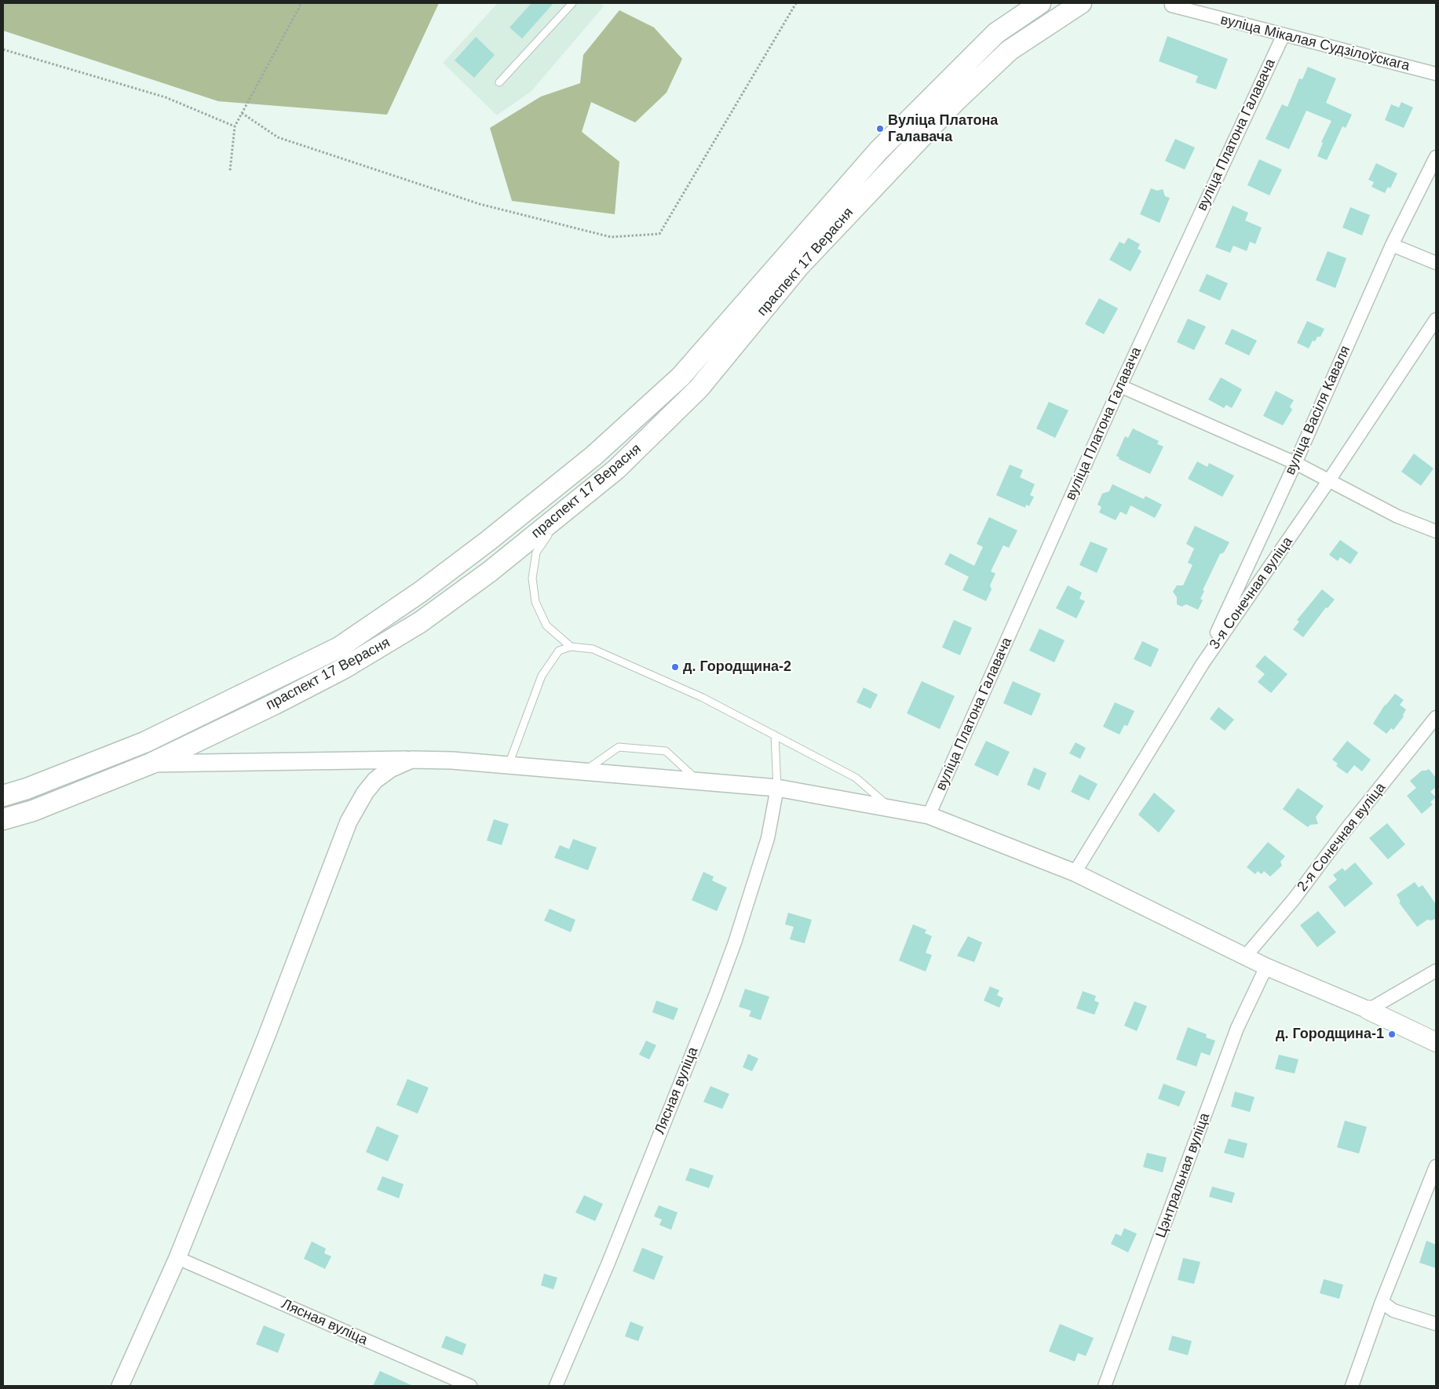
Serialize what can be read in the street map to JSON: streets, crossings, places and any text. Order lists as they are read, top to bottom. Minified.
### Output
{"streets":{"main road":["праспект 17 Верасня"],"street":["вуліца Мікалая Судзілоўскага","вуліца Платона Галавача","вуліца Васіля Каваля","3-я Сонечная вуліца","2-я Сонечная вуліца","Лясная вуліца","Цэнтральная вуліца"]},"crossings":[["вуліца Мікалая Судзілоўскага","вуліца Платона Галавача"],["вуліца Васіля Каваля","3-я Сонечная вуліца"]],"places":["Вуліца Платона Галавача","д. Городщина-2","д. Городщина-1"]}
